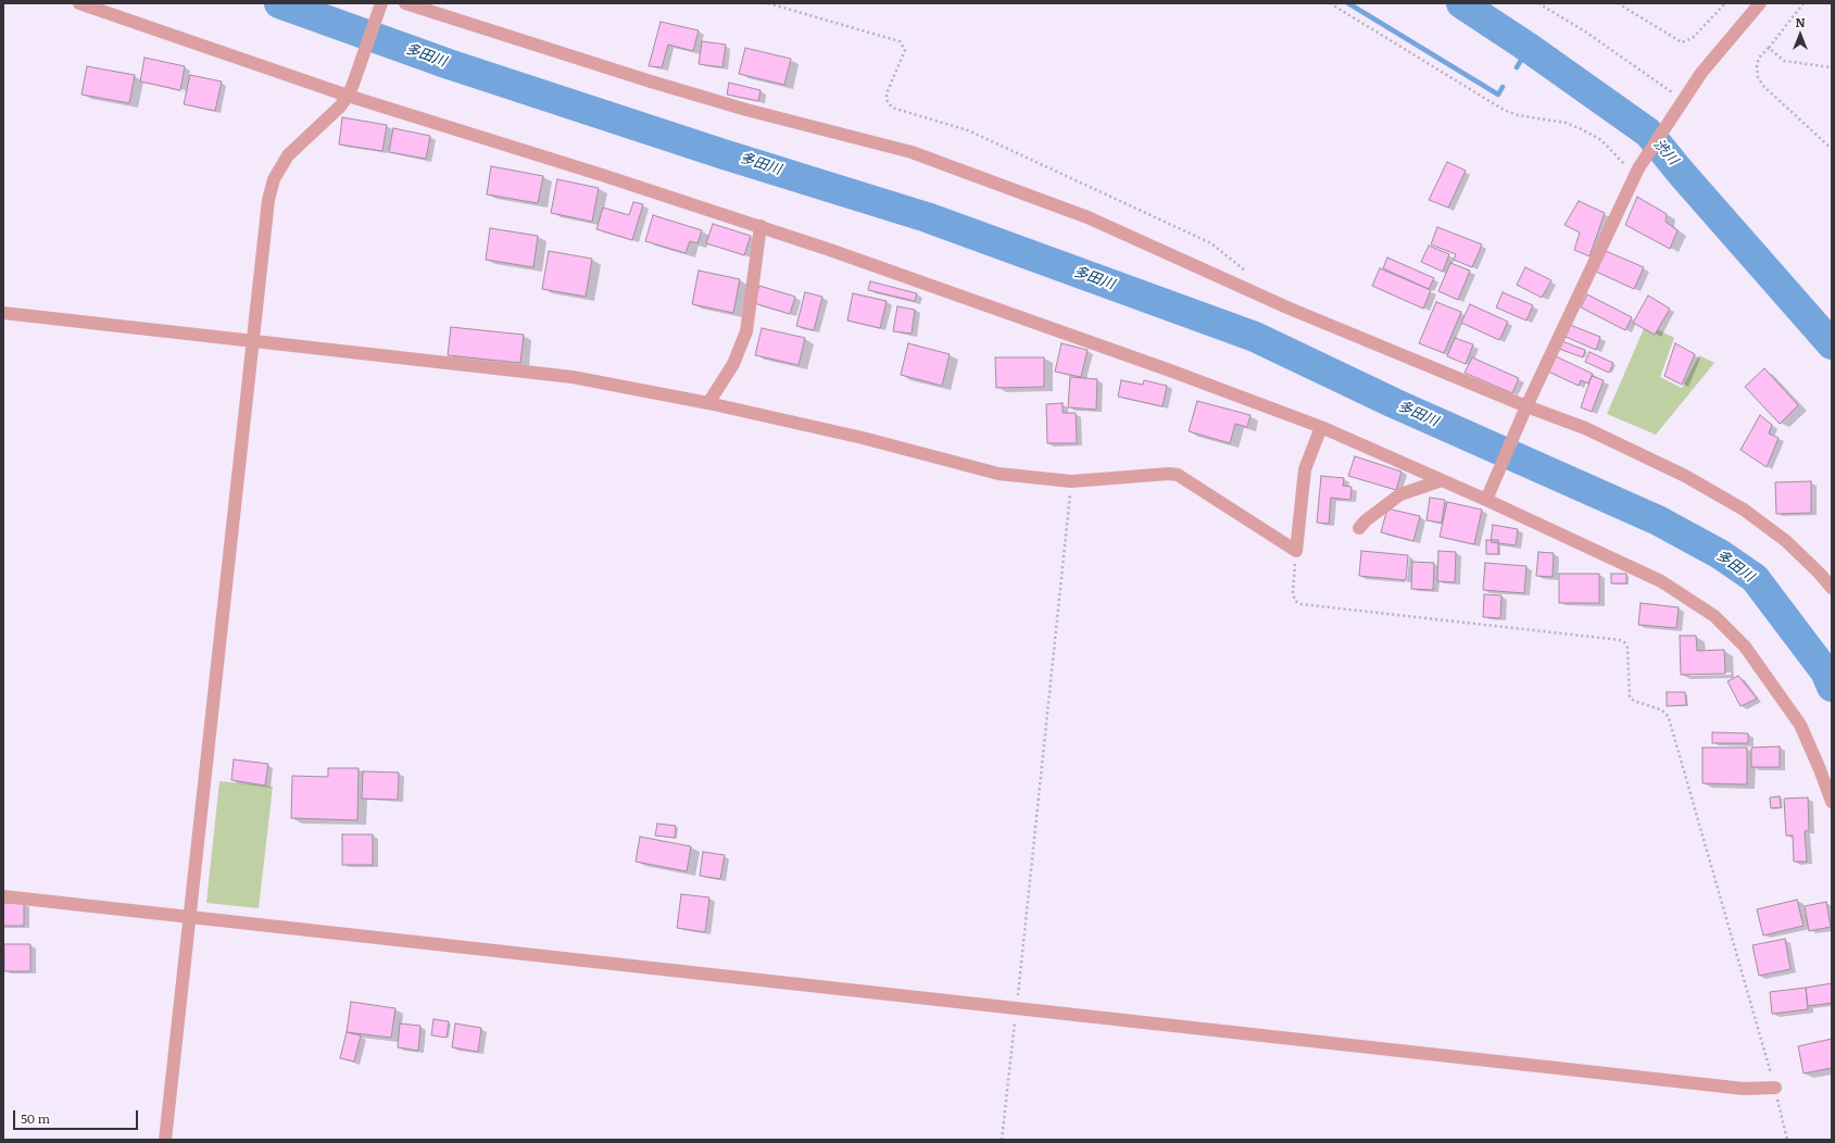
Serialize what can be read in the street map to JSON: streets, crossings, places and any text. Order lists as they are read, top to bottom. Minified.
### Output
{"water":["多田川","渋川"],"scale_bar":"50 m","north":"top"}
